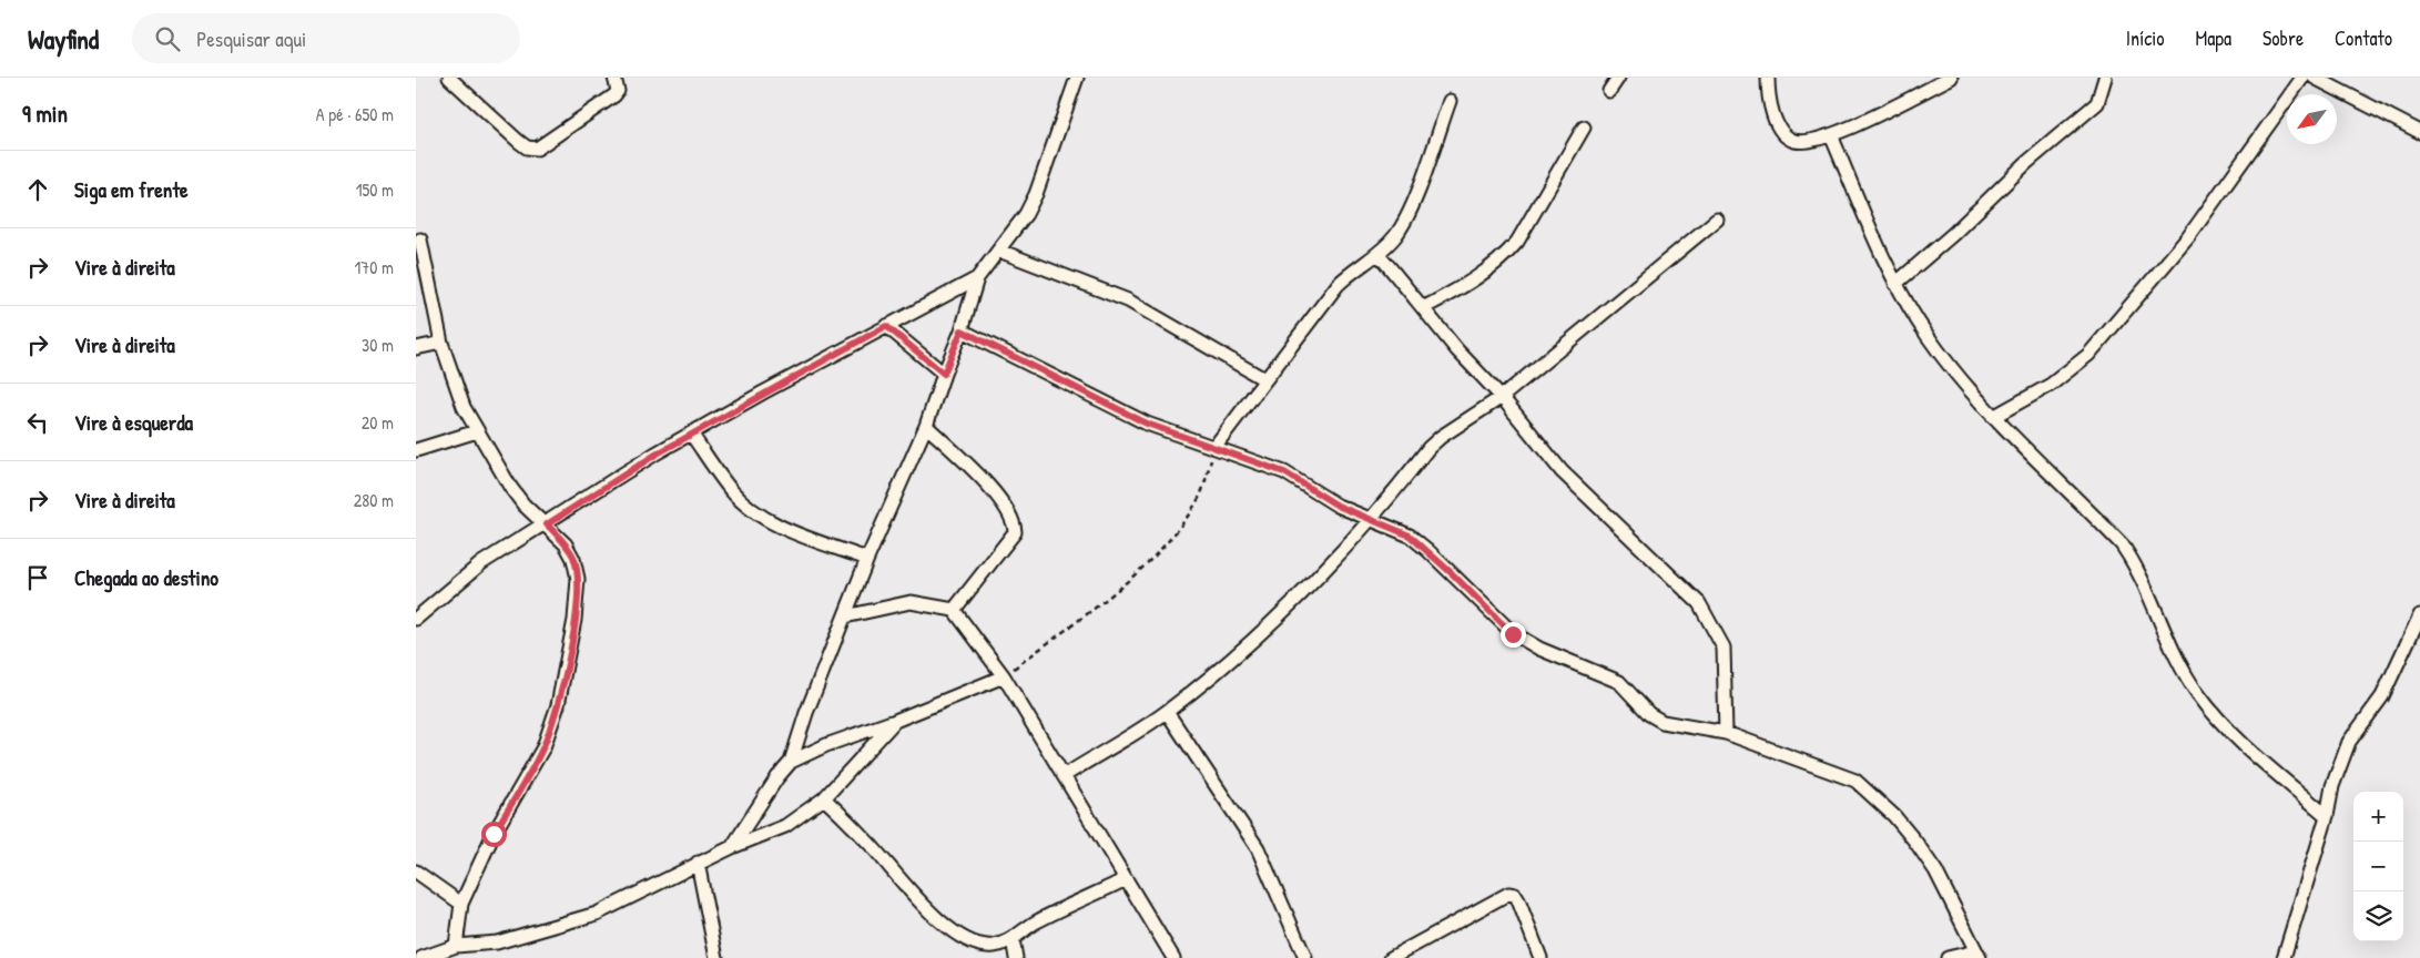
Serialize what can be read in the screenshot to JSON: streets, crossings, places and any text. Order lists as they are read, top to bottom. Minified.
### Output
{"north":"bottom left","page":{"header":"Wayfind","search":"Pesquisar aqui","nav":["Início","Mapa","Sobre","Contato"],"heading":["9 min","A pé · 650 m"],"list":[["Siga em frente","150 m"],["Vire à direita","170 m"],["Vire à direita","30 m"],["Vire à esquerda","20 m"],["Vire à direita","280 m"],"Chegada ao destino"],"map_buttons":["+","−"]}}
